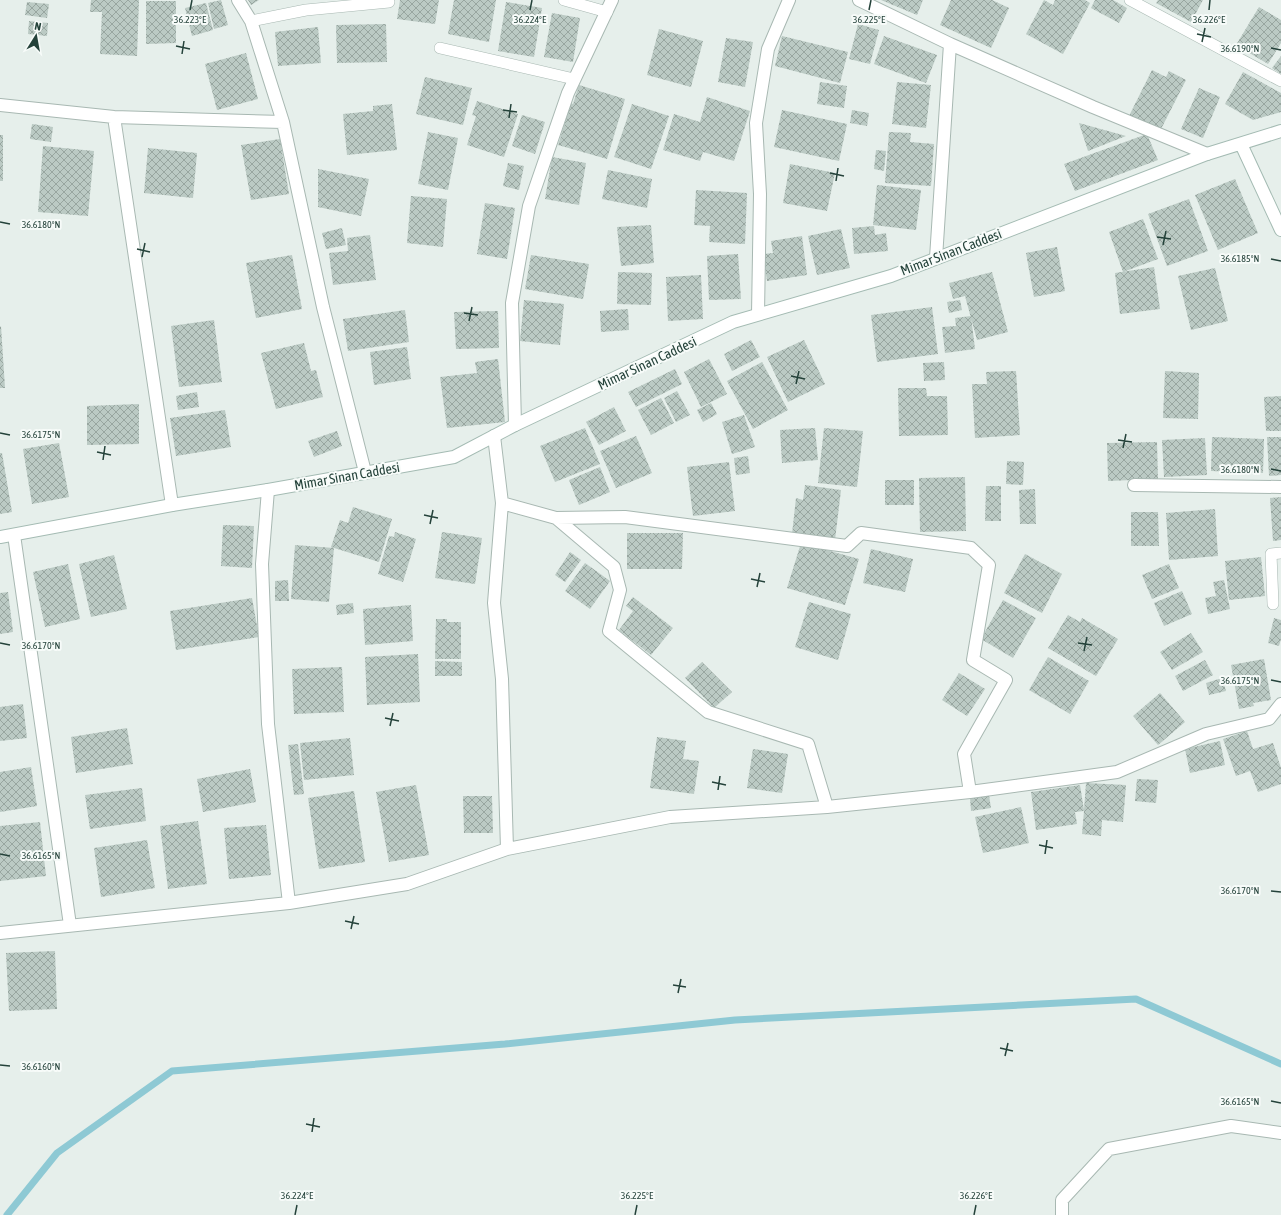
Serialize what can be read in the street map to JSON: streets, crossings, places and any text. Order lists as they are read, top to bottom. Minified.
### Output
{"streets":{"street":["Mimar Sinan Caddesi"]},"north":"top","coordinates":["36.223°E","36.224°E","36.225°E","36.226°E","36.6190°N","36.6180°N","36.6185°N","36.6175°N","36.6170°N","36.6165°N","36.6160°N"]}
